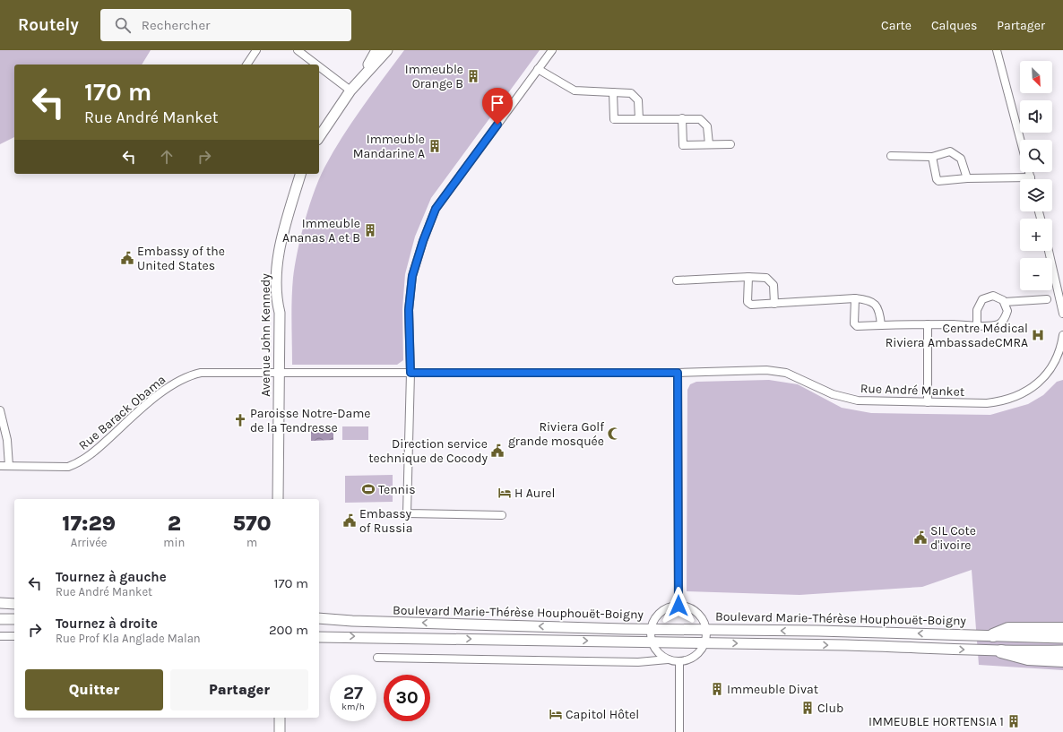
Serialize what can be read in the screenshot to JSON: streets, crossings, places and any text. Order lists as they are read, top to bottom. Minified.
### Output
{"streets":{"main road":["Avenue John Kennedy","Boulevard Marie-Thérèse Houphouët-Boigny"],"street":["Rue André Manket","Rue Barack Obama"]},"crossings":[["Avenue John Kennedy","Rue André Manket"],["Avenue John Kennedy","Rue Barack Obama"],["Rue André Manket","Rue Barack Obama"]],"places":{"building":["Immeuble Orange B","Immeuble Mandarine A","Immeuble Ananas A et B","Immeuble Divat","Club","IMMEUBLE HORTENSIA 1"],"public building":["Embassy of the United States","Direction service technique de Cocody","Embassy of Russia","SIL Cote d'ivoire"],"hospital":["Centre Médical Riviera AmbassadeCMRA"],"church":["Paroisse Notre-Dame de la Tendresse"],"mosque":["Riviera Golf grande mosquée"],"sports":["Tennis"],"hotel":["H Aurel","Capitol Hôtel"]},"north":"bottom right","page":{"header":"Routely","search":"Rechercher","nav":["Carte","Calques","Partager"],"map_buttons":["+","−"],"turn":["170 m","Rue André Manket"],"eta":["17:29","Arrivée","2","min","570","m"],"list":[{"name":"Tournez à gauche","note":"Rue André Manket","value":"170 m"},{"name":"Tournez à droite","note":"Rue Prof Kla Anglade Malan","value":"200 m"}],"buttons":["Quitter","Partager"],"speed":"27 km/h","limit":"30"}}
